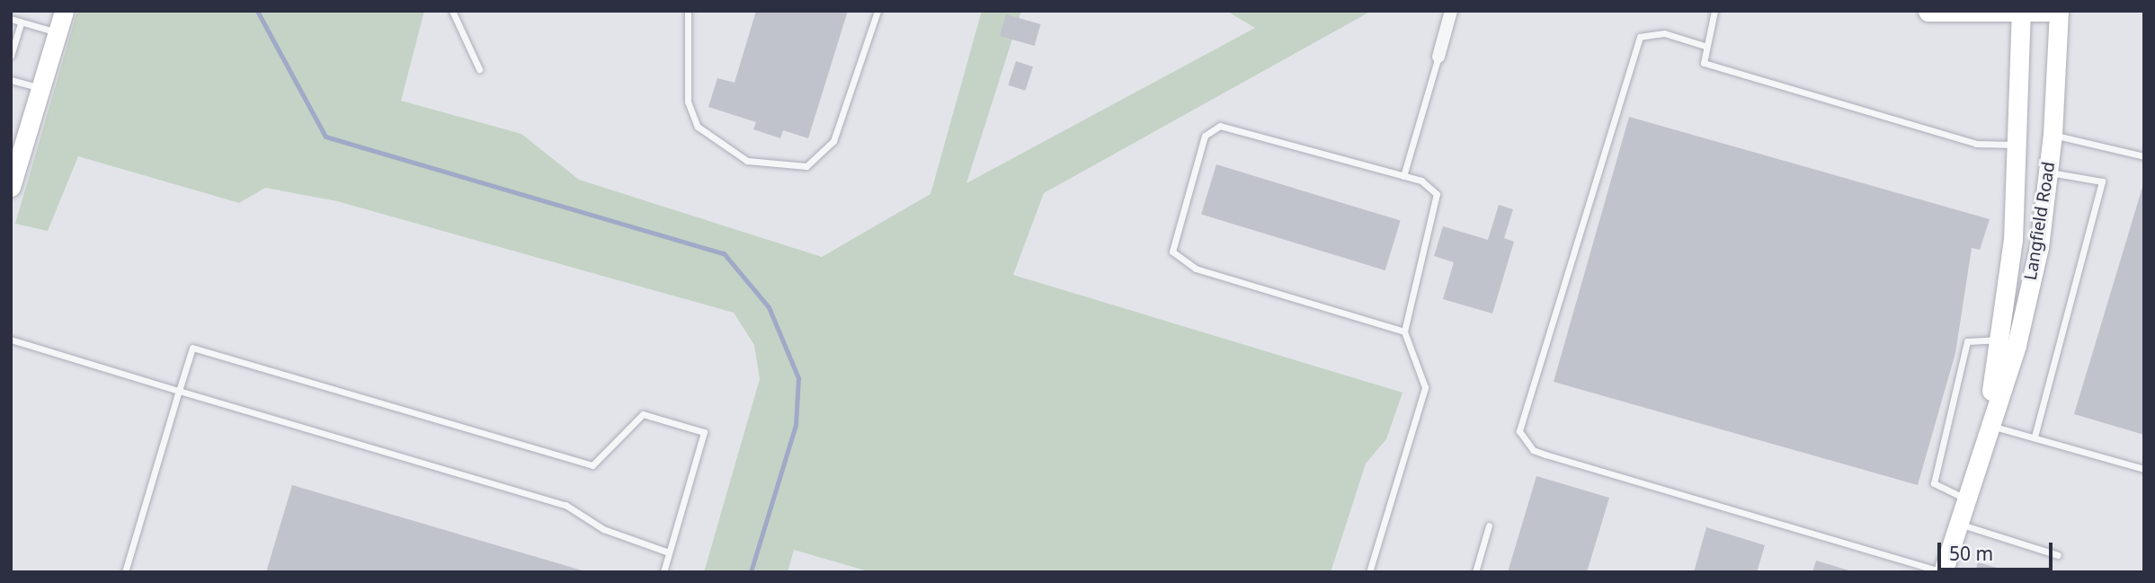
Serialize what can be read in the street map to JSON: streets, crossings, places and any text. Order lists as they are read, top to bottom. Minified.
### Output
{"streets":{"street":["Langfield Road"]},"scale_bar":"50 m"}
